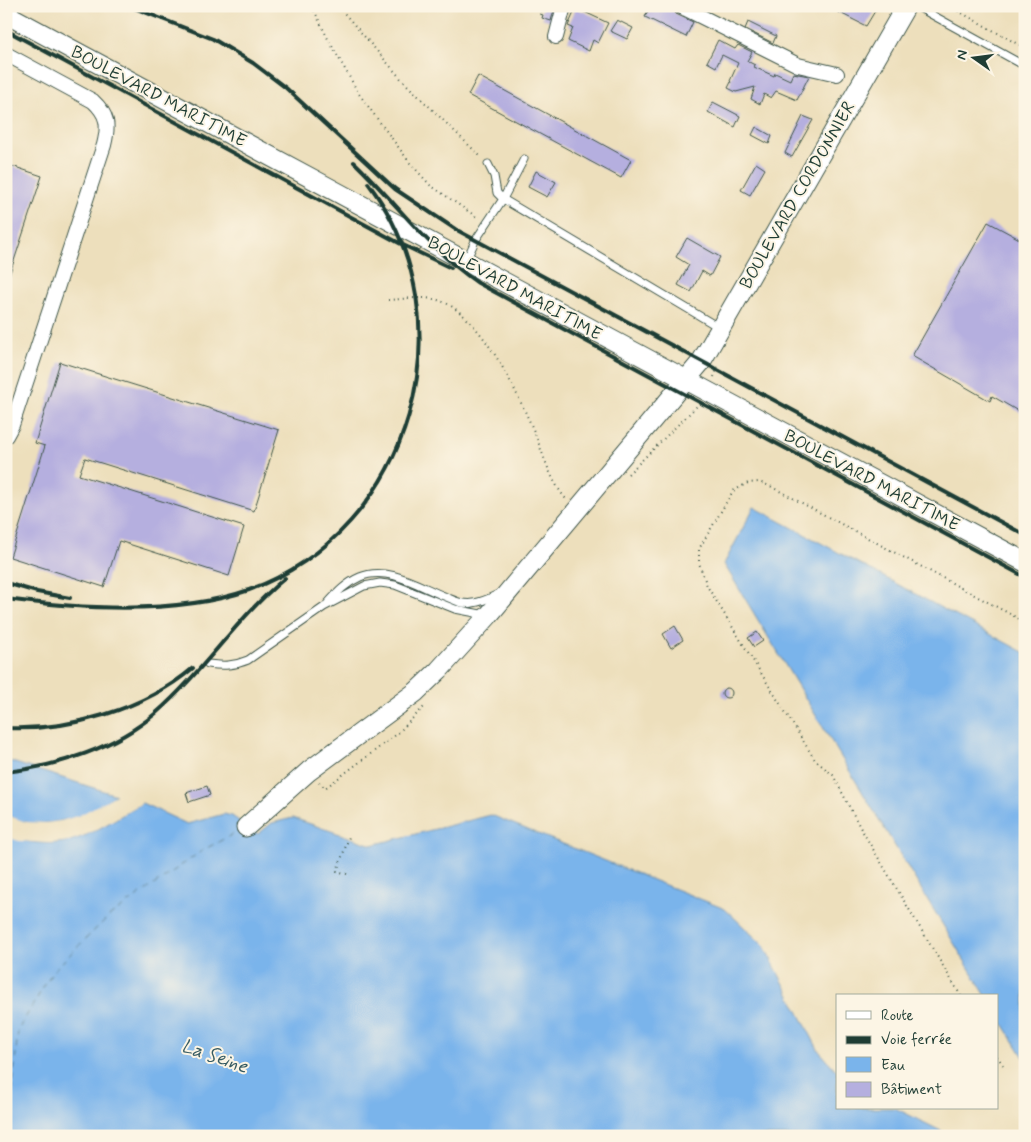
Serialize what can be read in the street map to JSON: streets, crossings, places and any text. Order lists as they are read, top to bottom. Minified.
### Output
{"streets":{"street":["BOULEVARD MARITIME","BOULEVARD CORDONNIER"]},"crossings":[["BOULEVARD MARITIME","BOULEVARD CORDONNIER"]],"water":["La Seine"],"legend":["Route","Voie ferrée","Eau","Bâtiment"],"north":"left"}
